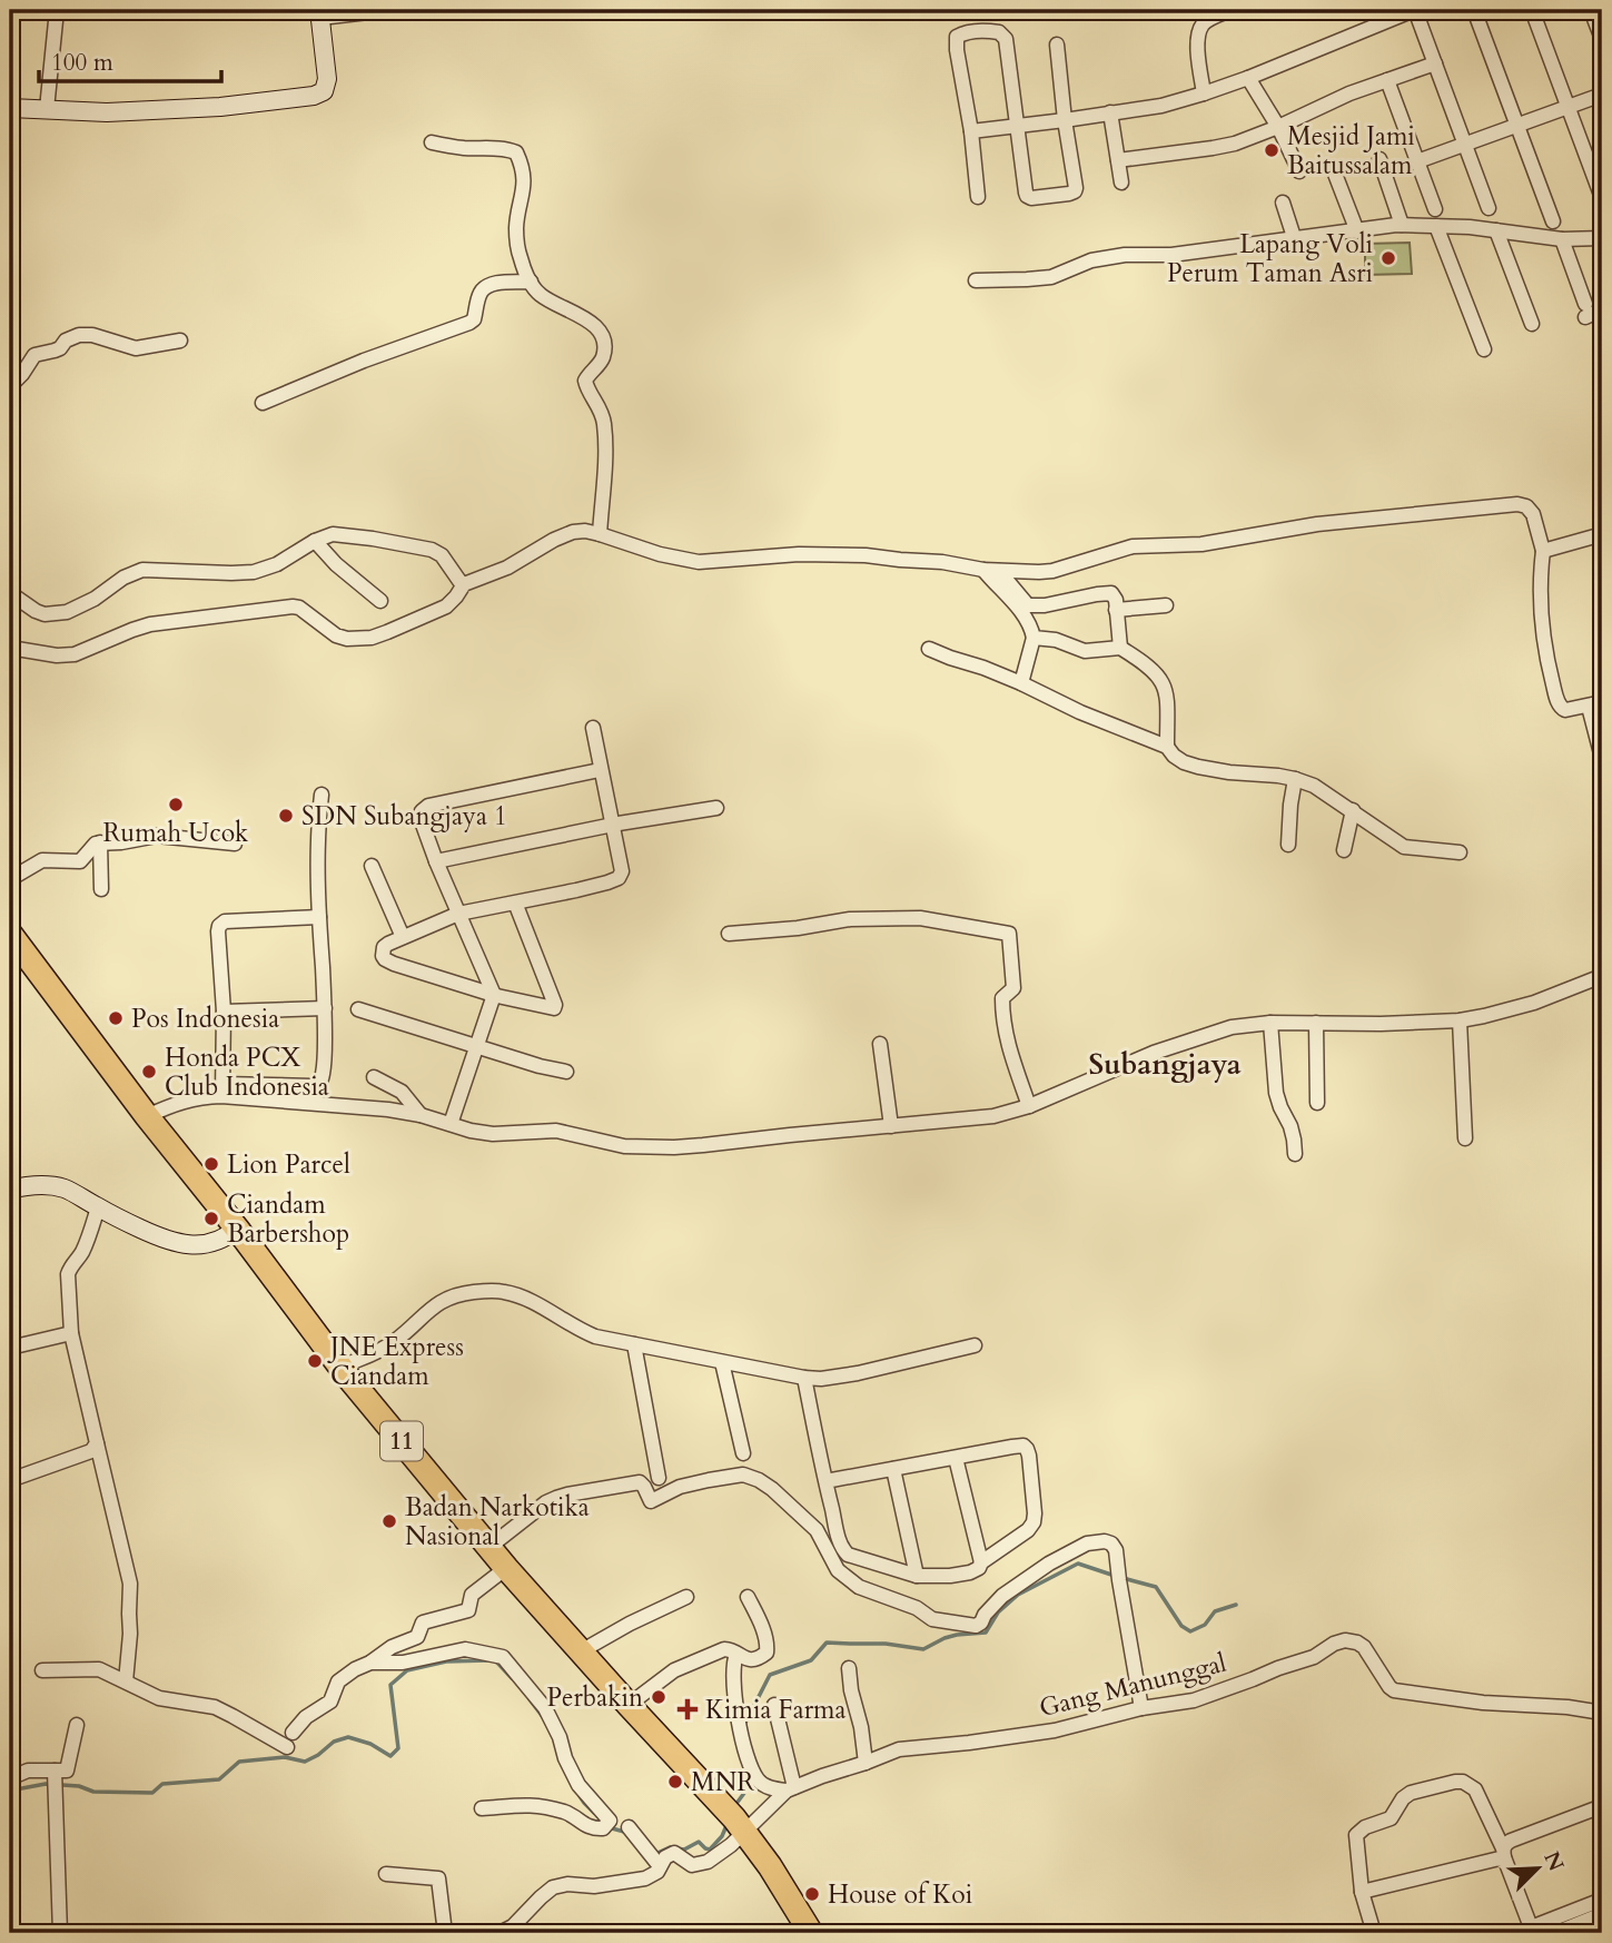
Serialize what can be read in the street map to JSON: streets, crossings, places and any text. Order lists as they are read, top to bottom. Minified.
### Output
{"streets":{"highway":["11"],"street":["Gang Manunggal"]},"districts":["Subangjaya"],"places":{"other":["Mesjid Jami Baitussalam","Lapang Voli Perum Taman Asri","Rumah Ucok","SDN Subangjaya 1","Pos Indonesia","Honda PCX Club Indonesia","Lion Parcel","Ciandam Barbershop","JNE Express Ciandam","Badan Narkotika Nasional","Perbakin","MNR","House of Koi"],"health":["Kimia Farma"]},"scale_bar":"100 m","north":"top right"}
